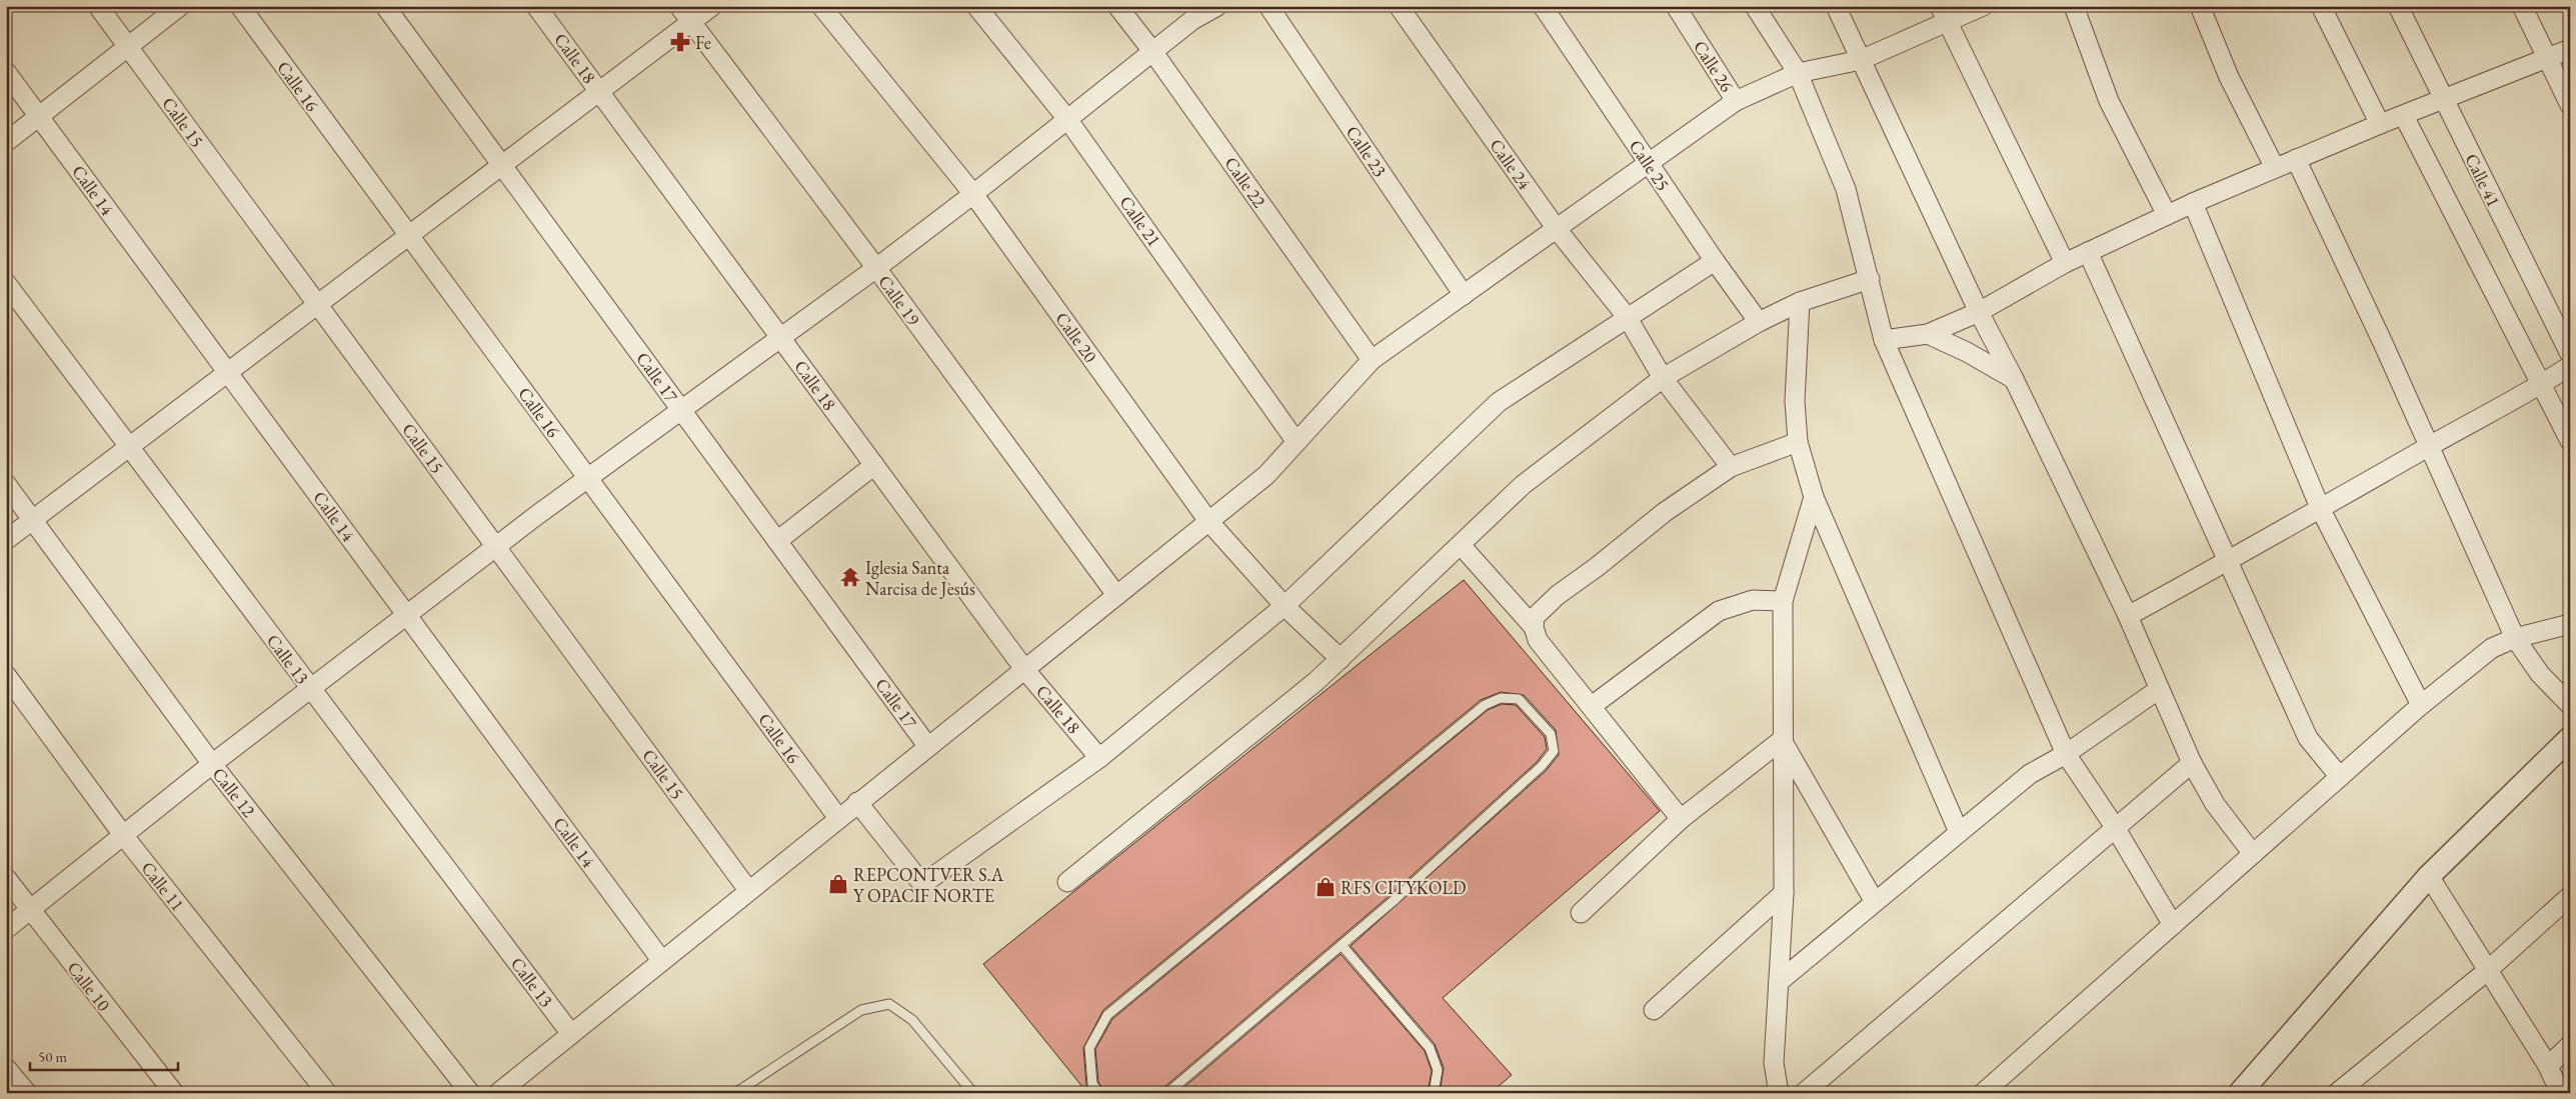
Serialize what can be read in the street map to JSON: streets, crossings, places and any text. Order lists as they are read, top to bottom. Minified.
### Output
{"streets":{"street":["Calle 18","Calle 26","Calle 16","Calle 15","Calle 23","Calle 24","Calle 25","Calle 41","Calle 22","Calle 14","Calle 21","Calle 19","Calle 20","Calle 17","Calle 13","Calle 12","Calle 11","Calle 10"]},"places":{"pharmacy":["Fe"],"temple":["Iglesia Santa Narcisa de Jesús"],"shop":["REPCONTVER S.A Y OPACIF NORTE","RFS CITYKOLD"]},"scale_bar":"50 m"}
